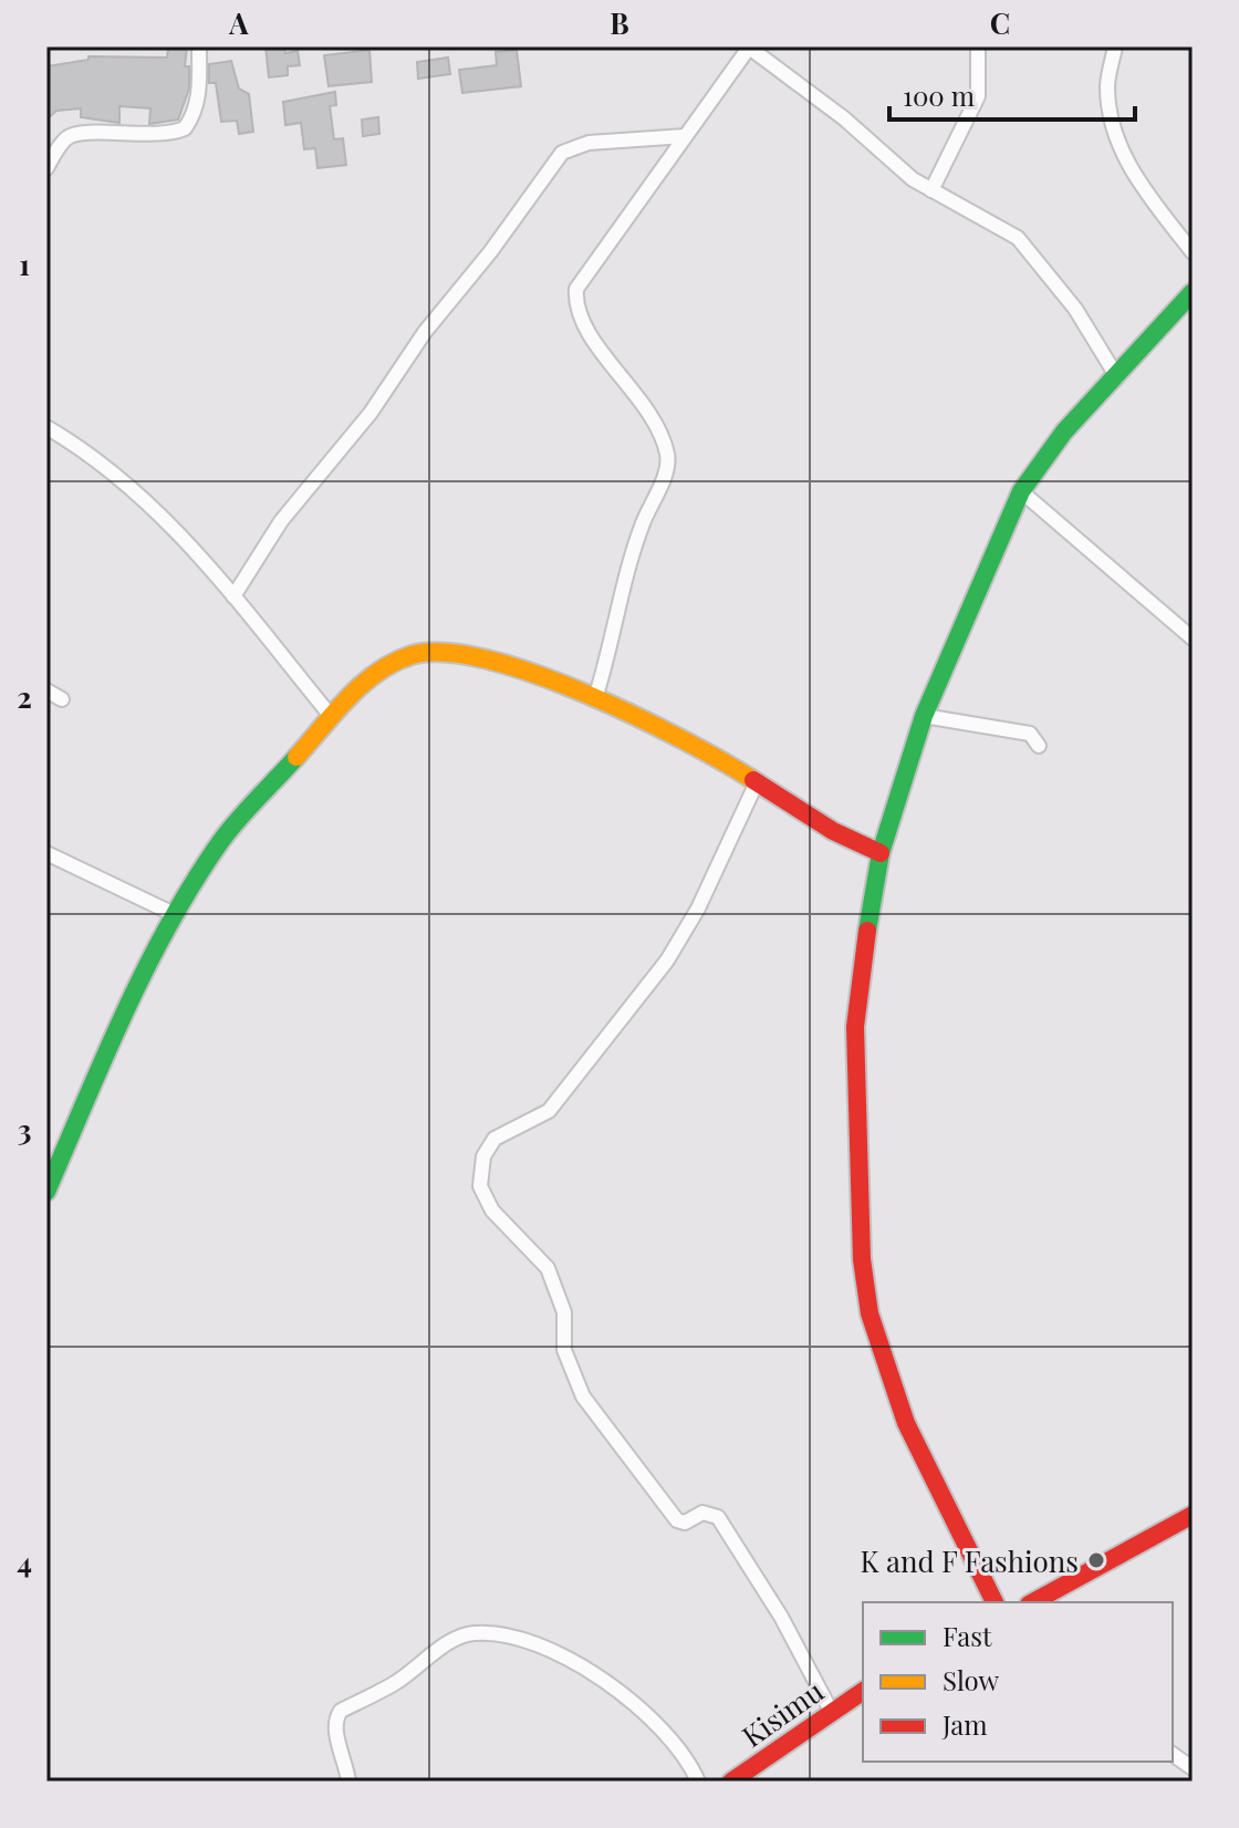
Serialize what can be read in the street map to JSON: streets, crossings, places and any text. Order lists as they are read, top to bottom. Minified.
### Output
{"streets":{"street":["Kisimu"]},"places":["K and F Fashions"],"legend":["Fast","Slow","Jam"],"scale_bar":"100 m","grid":{"columns":["A","B","C"],"rows":["1","2","3","4"]}}
